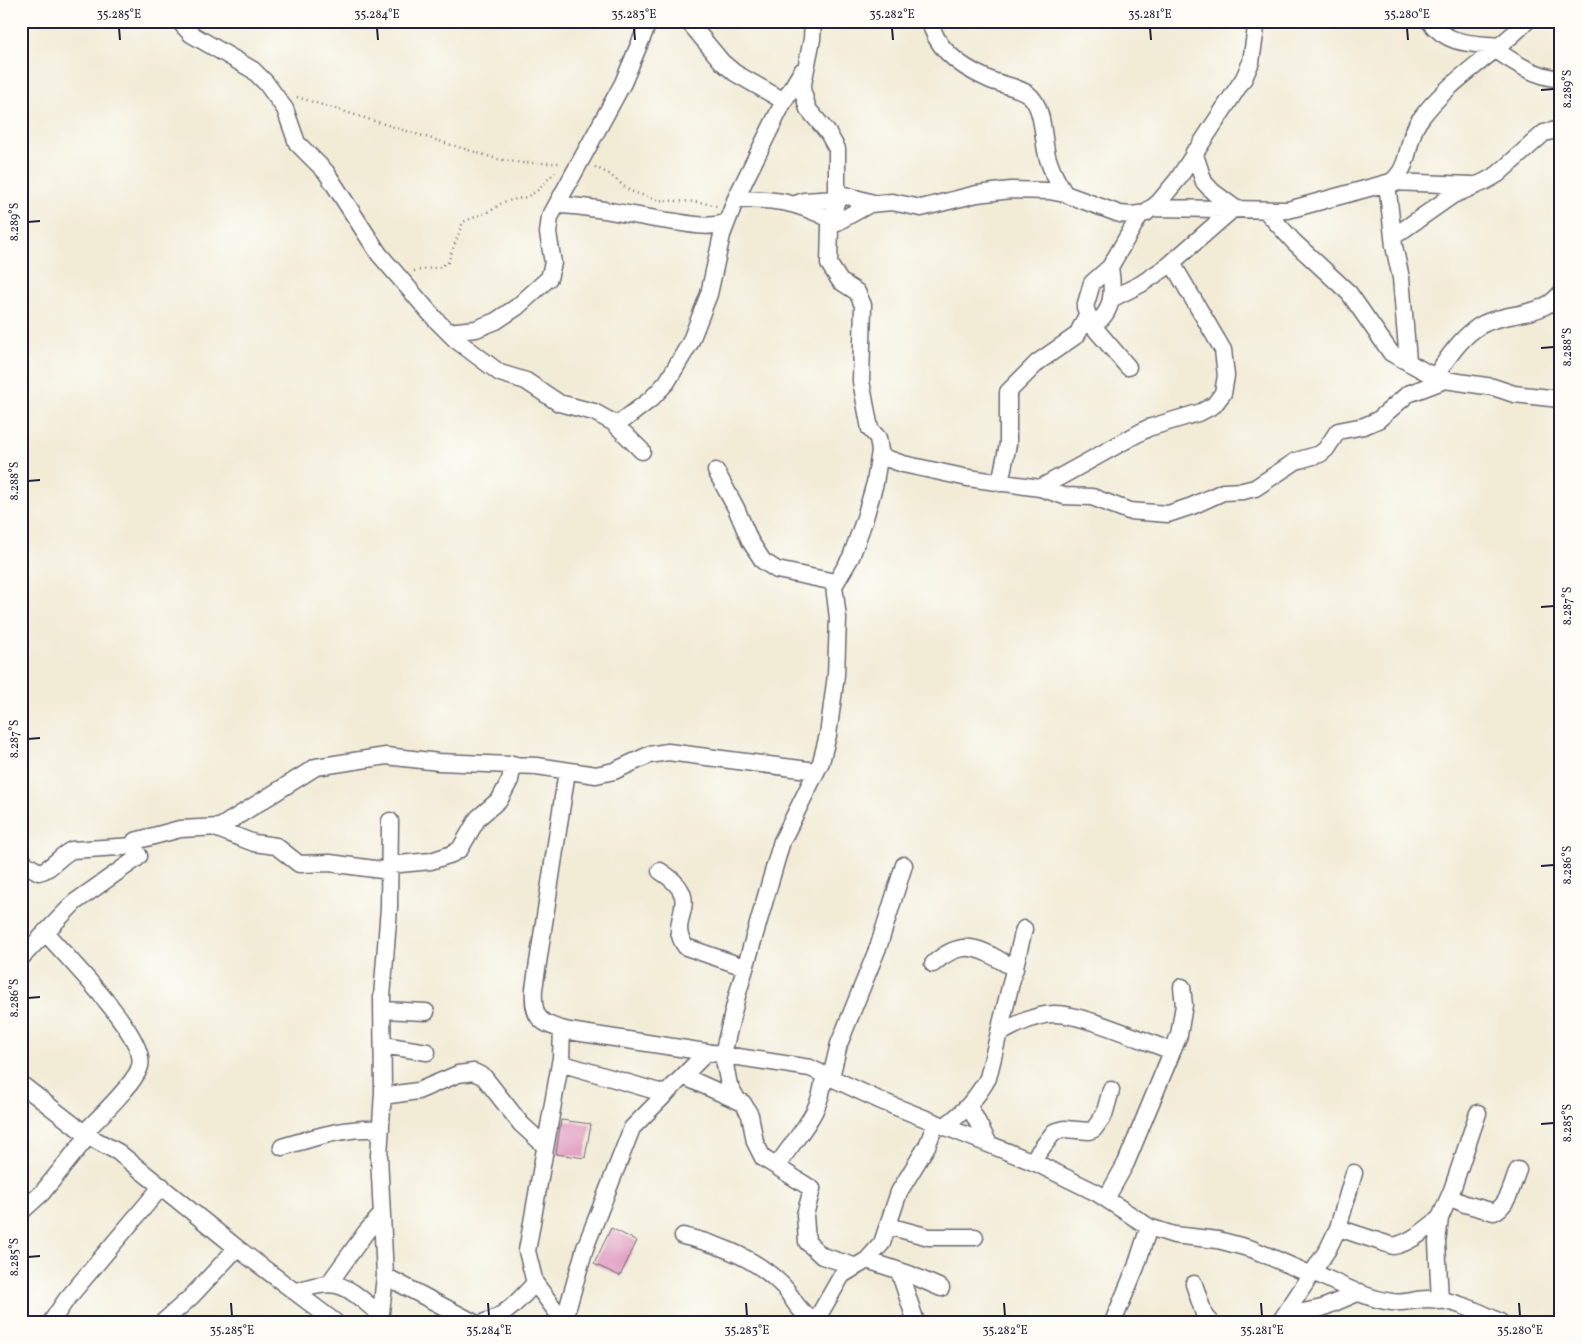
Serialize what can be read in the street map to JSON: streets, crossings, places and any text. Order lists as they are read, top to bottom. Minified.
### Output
{"coordinates":["35.285°E","35.284°E","35.283°E","35.282°E","35.281°E","35.280°E","8.289°S","8.288°S","8.287°S","8.286°S","8.285°S"]}
